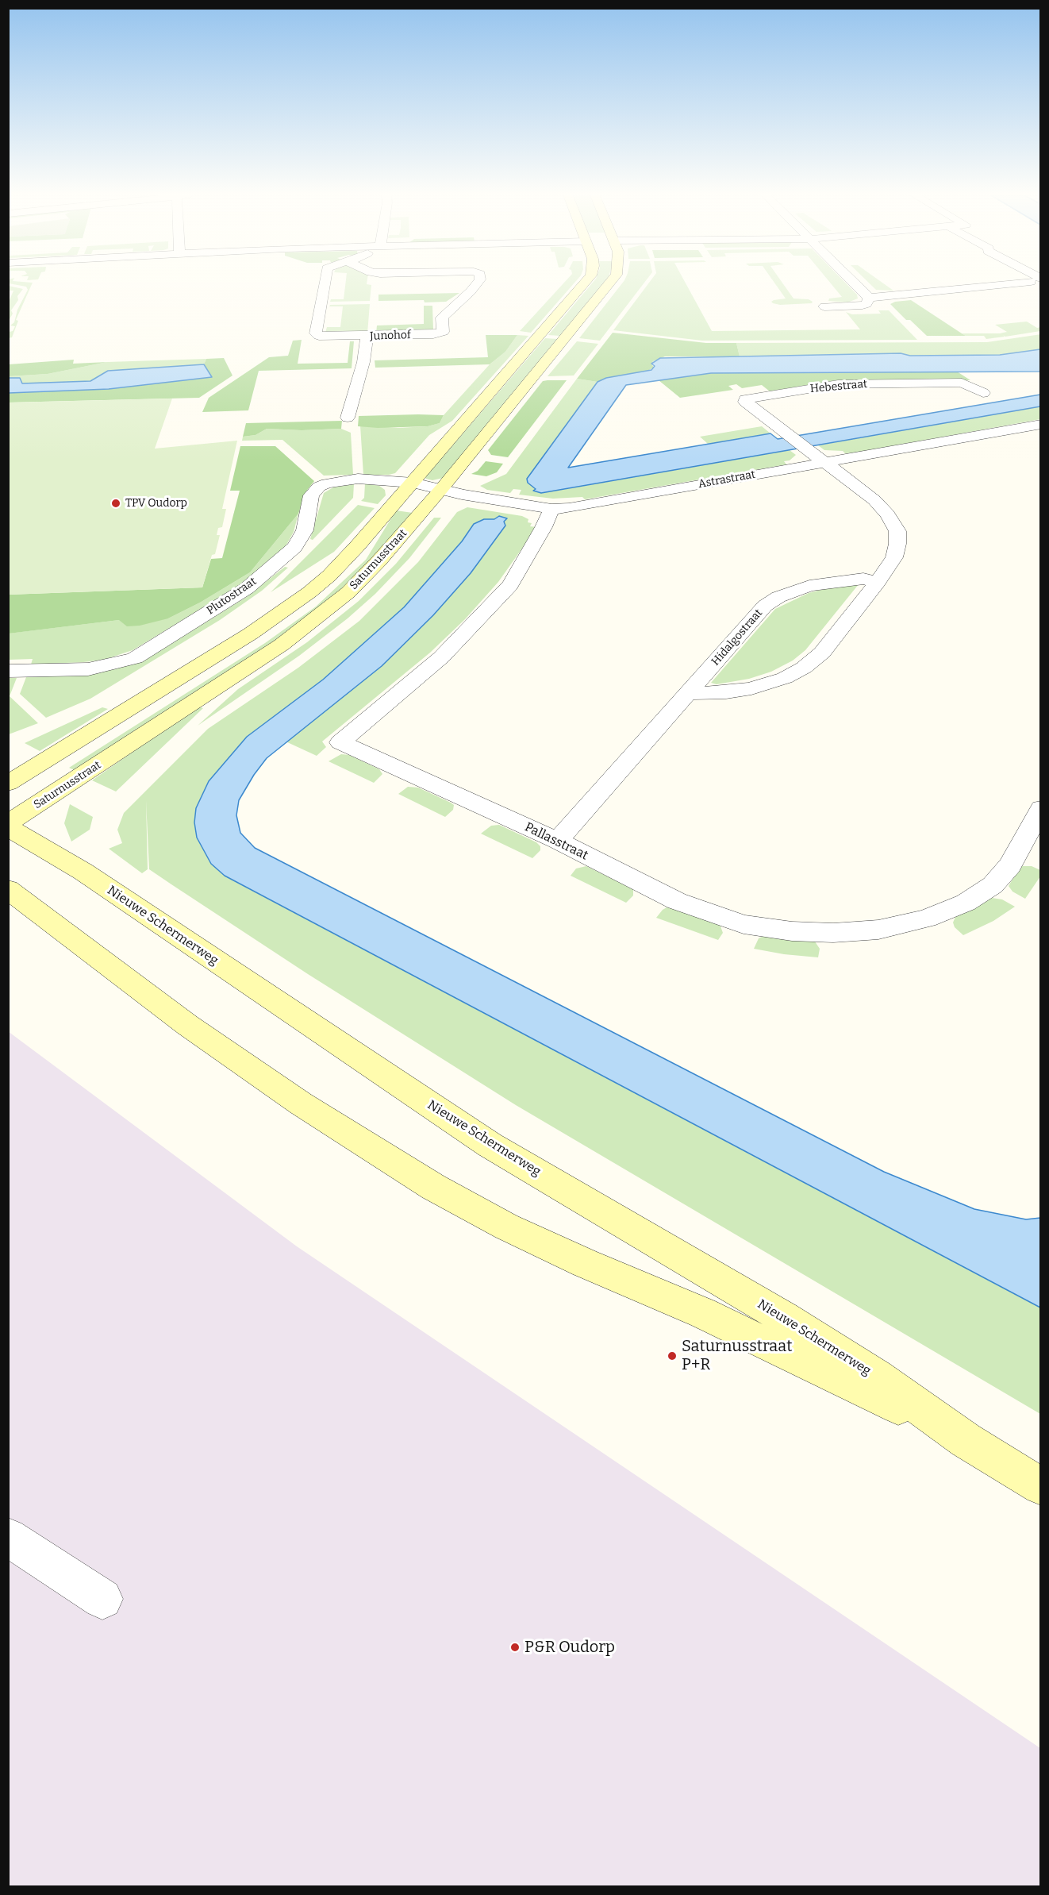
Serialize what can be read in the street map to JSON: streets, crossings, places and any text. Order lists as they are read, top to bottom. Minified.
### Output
{"streets":{"street":["Junohof","Hebestraat","Astrastraat","Saturnusstraat","Plutostraat","Hidalgostraat","Pallasstraat","Nieuwe Schermerweg"]},"crossings":[["Hebestraat","Astrastraat"],["Astrastraat","Saturnusstraat"],["Astrastraat","Plutostraat"],["Astrastraat","Pallasstraat"],["Saturnusstraat","Plutostraat"],["Hidalgostraat","Pallasstraat"]],"places":["TPV Oudorp","Saturnusstraat P+R","P&R Oudorp"]}
